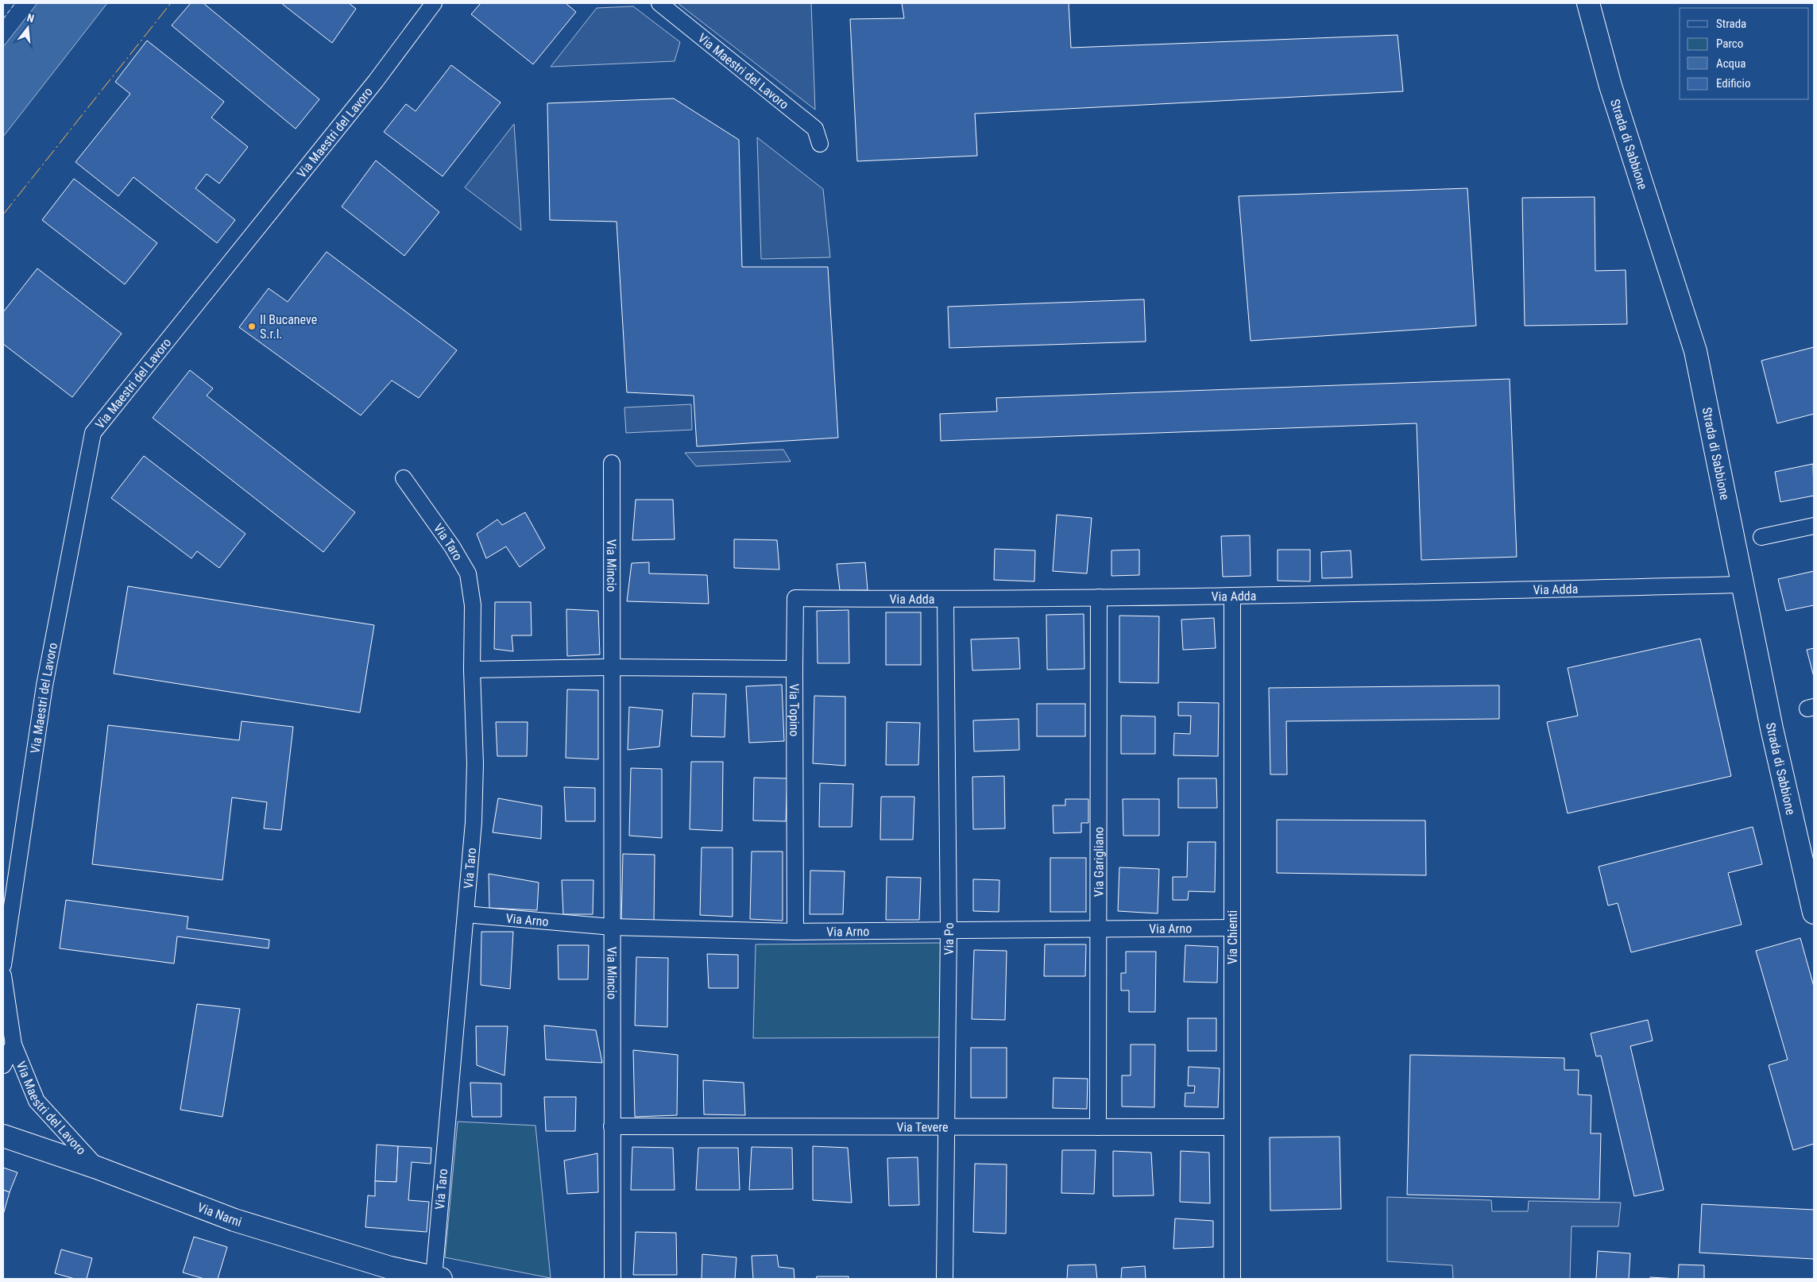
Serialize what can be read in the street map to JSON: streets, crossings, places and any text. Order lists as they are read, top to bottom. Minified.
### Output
{"streets":{"main road":["Strada di Sabbione","Via Narni"],"street":["Via Maestri del Lavoro","Via Taro","Via Mincio","Via Adda","Via Topino","Via Garigliano","Via Arno","Via Chienti","Via Po","Via Tevere"]},"crossings":[["Via Maestri del Lavoro","Via Narni"],["Strada di Sabbione","Via Adda"],["Via Taro","Via Arno"],["Via Taro","Via Narni"],["Via Mincio","Via Topino"],["Via Mincio","Via Arno"],["Via Mincio","Via Tevere"],["Via Adda","Via Topino"],["Via Adda","Via Garigliano"],["Via Adda","Via Chienti"],["Via Adda","Via Po"],["Via Topino","Via Arno"],["Via Garigliano","Via Arno"],["Via Garigliano","Via Tevere"],["Via Arno","Via Chienti"],["Via Arno","Via Po"],["Via Chienti","Via Tevere"],["Via Po","Via Tevere"]],"places":["Il Bucaneve S.r.l."],"legend":["Strada","Parco","Acqua","Edificio"],"north":"top"}
